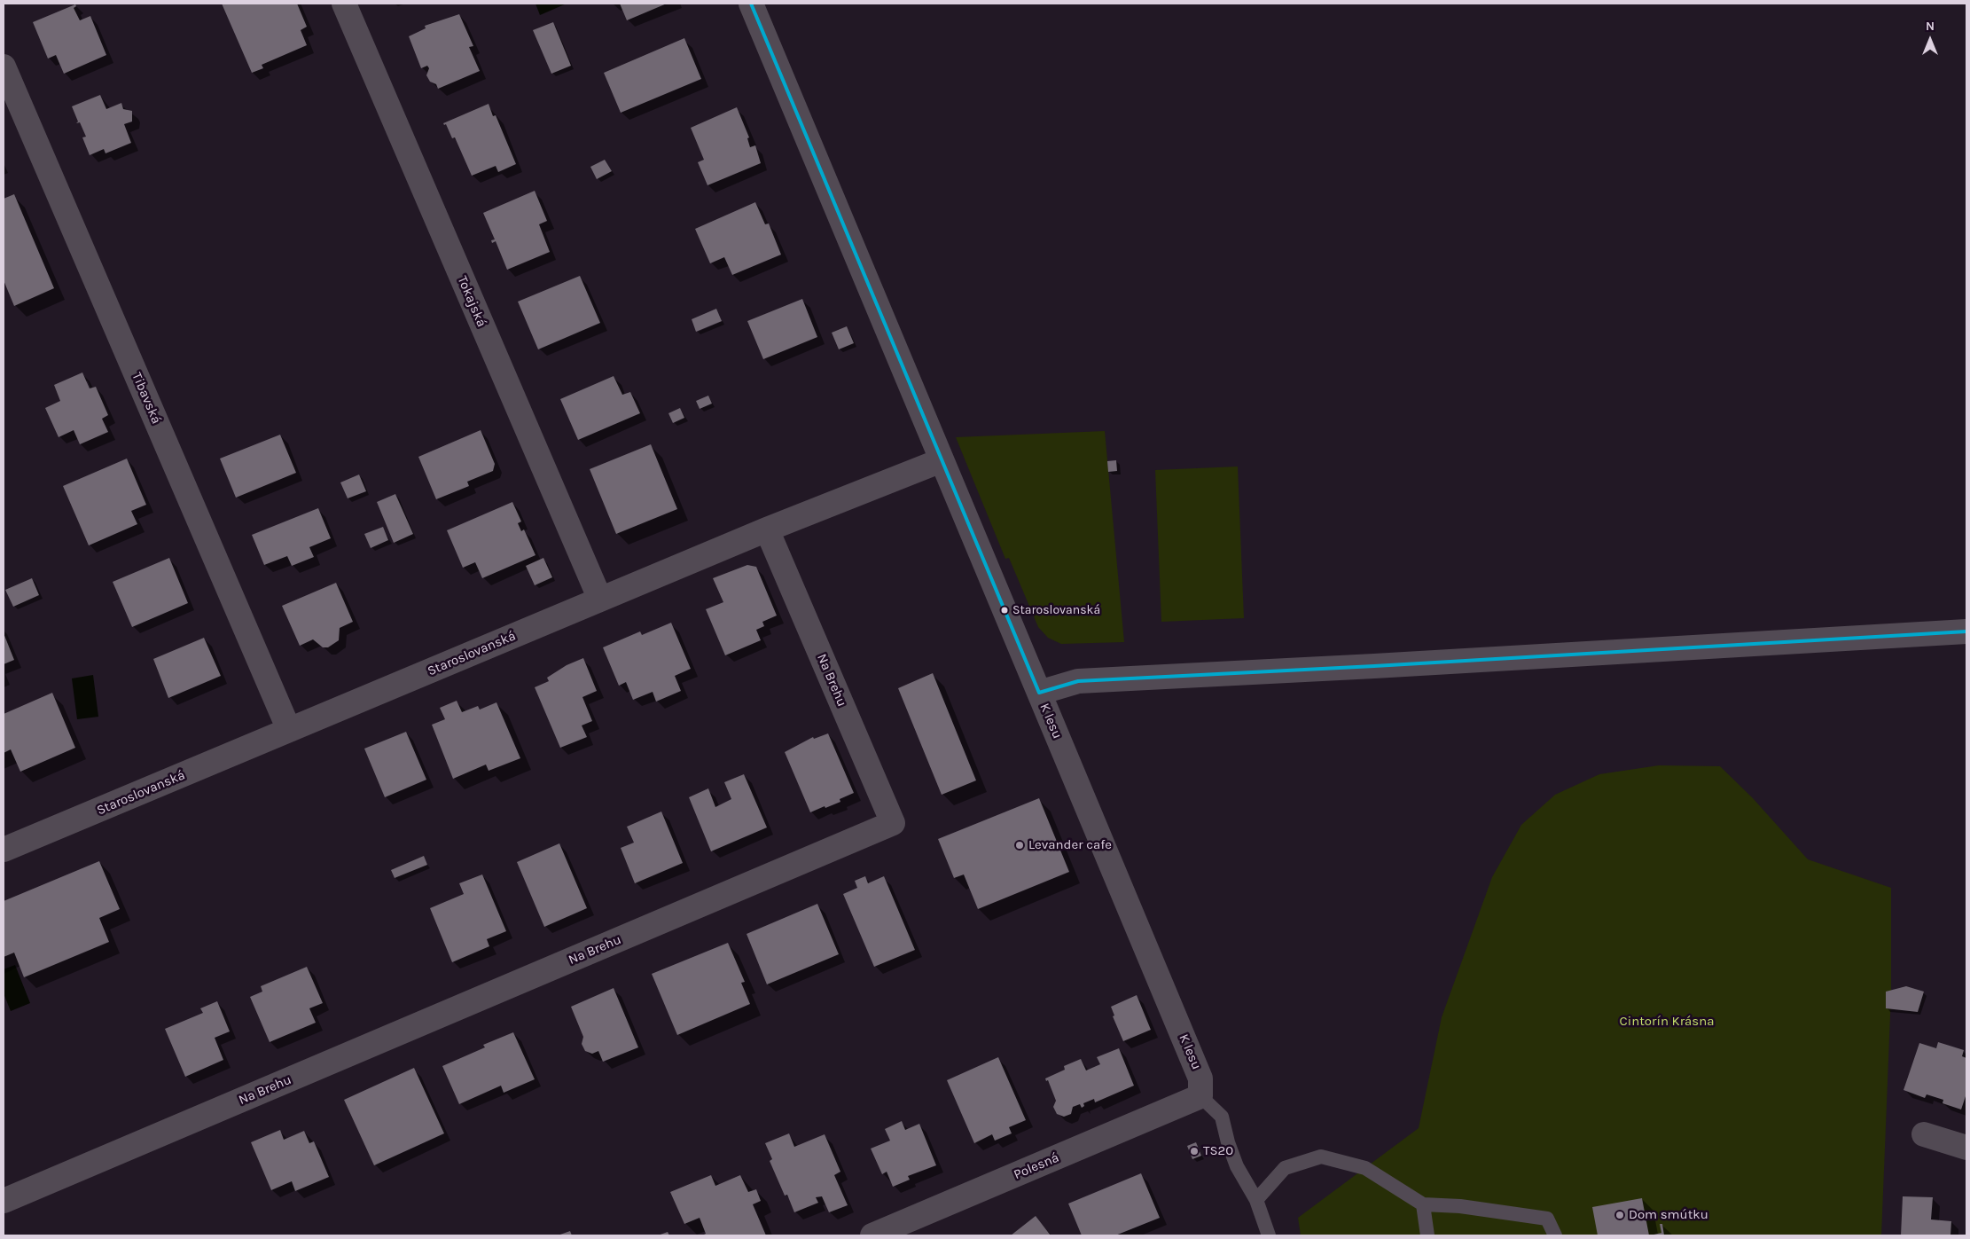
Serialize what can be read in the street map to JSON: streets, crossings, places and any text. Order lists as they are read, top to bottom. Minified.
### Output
{"streets":{"street":["Tokajská","Tibavská","Staroslovanská","Na Brehu","K lesu","Polesná"]},"crossings":[["Tokajská","Staroslovanská"],["Tibavská","Staroslovanská"],["Staroslovanská","Na Brehu"],["Staroslovanská","K lesu"],["K lesu","Polesná"]],"parks":["Cintorín Krásna"],"places":["Staroslovanská","Levander cafe","TS20","Dom smútku"],"north":"top"}
